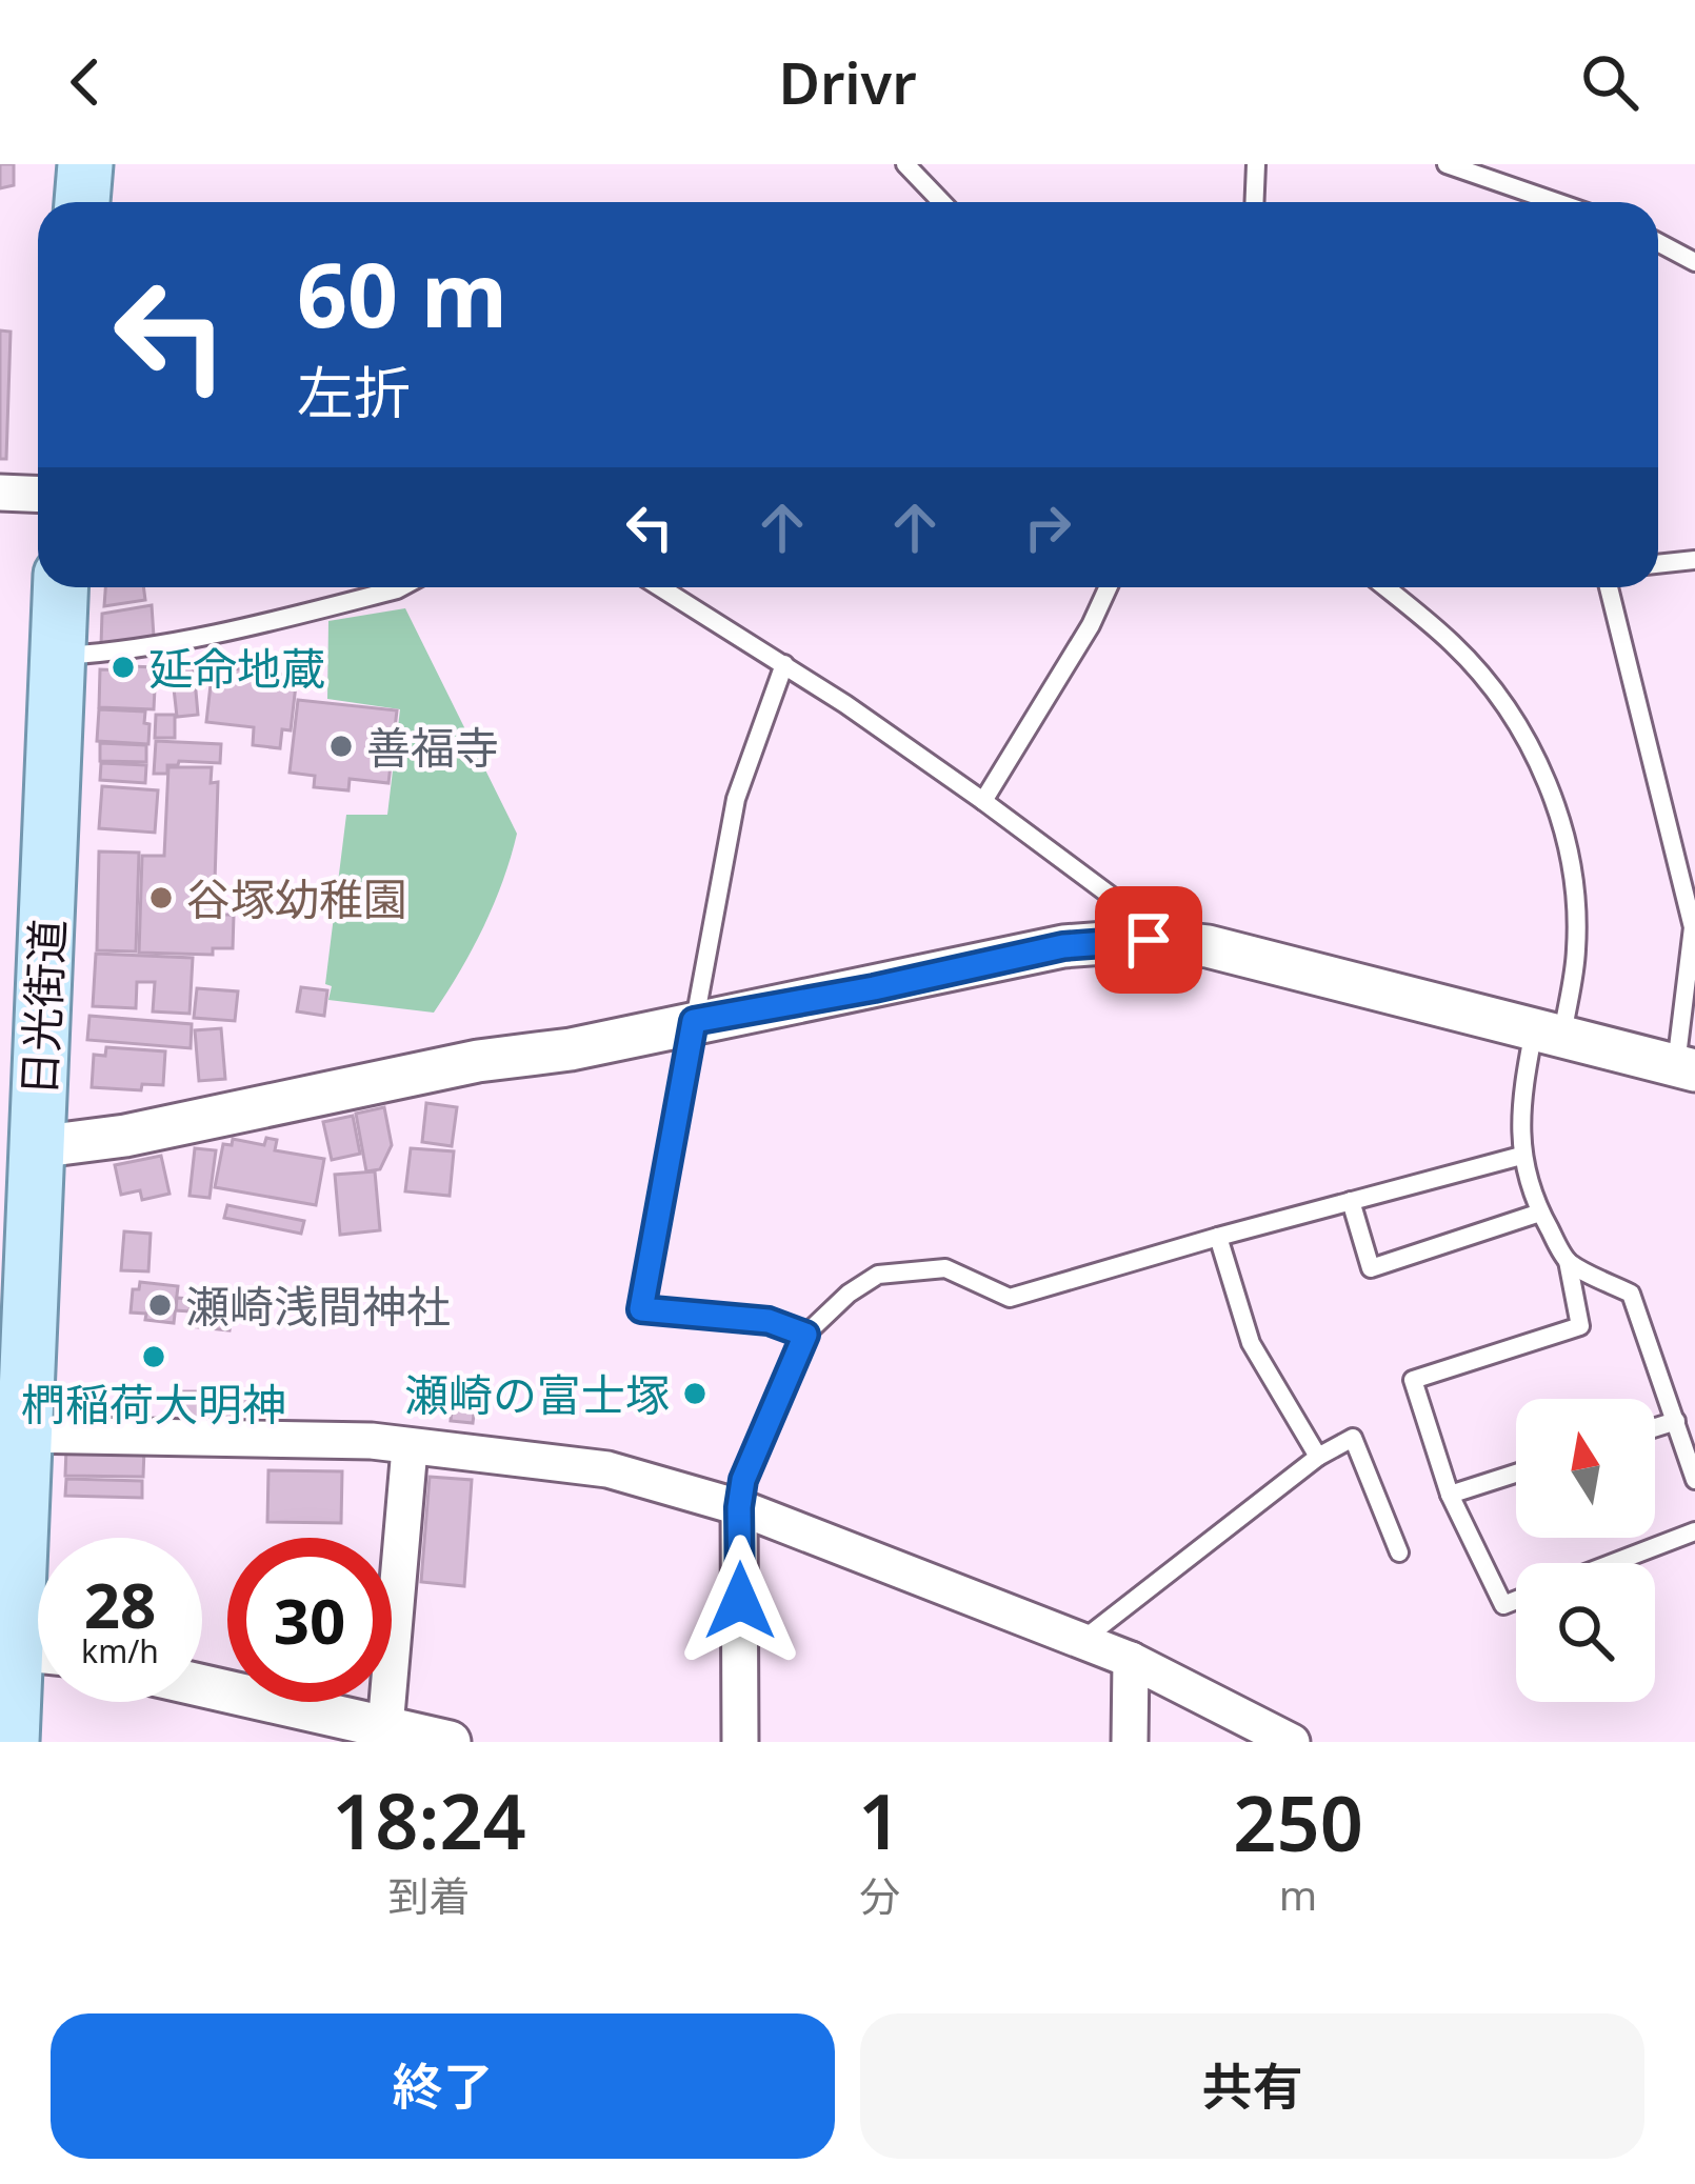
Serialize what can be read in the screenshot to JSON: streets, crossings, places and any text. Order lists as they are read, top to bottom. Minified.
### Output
{"streets":{"main road":["日光街道"]},"places":["延命地蔵","善福寺","谷塚幼稚園","瀬崎浅間神社","椚稲荷大明神","瀬崎の富士塚"],"north":"top","page":{"header":"Drivr","turn":["60 m","左折"],"speed":"28 km/h","limit":"30","eta":["18:24","到着","1","分","250","m"],"buttons":["終了","共有"]}}
